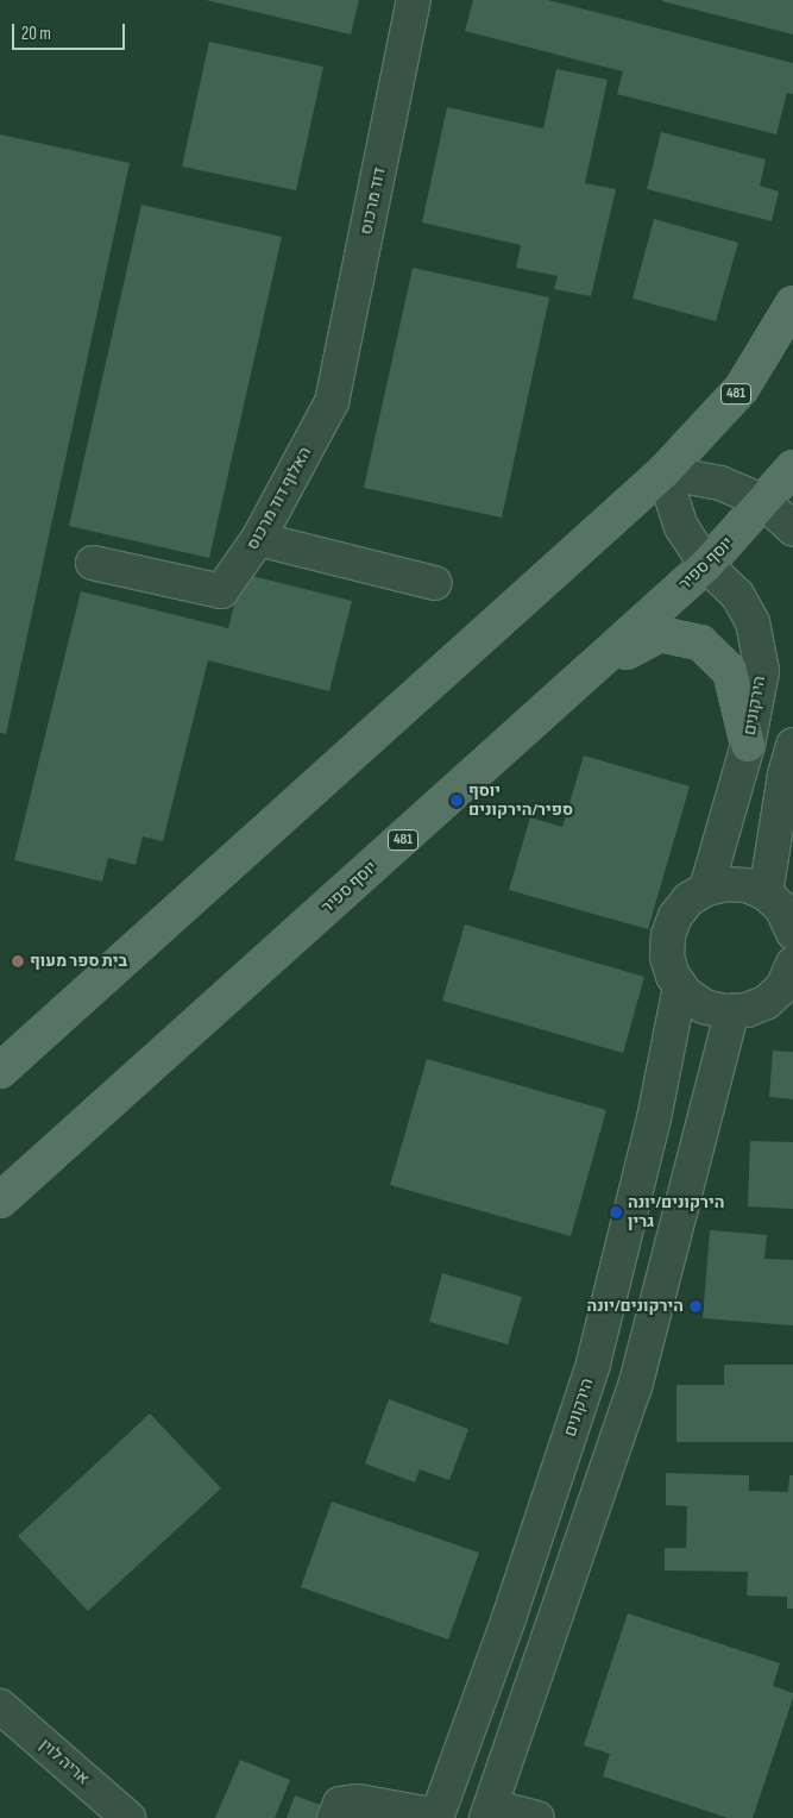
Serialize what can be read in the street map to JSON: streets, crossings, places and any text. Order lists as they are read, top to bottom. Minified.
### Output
{"streets":{"main road":["481","יוסף ספיר"],"street":["דוד מרכוס","האלוף דוד מרכוס","הירקונים","אריה לוין"]},"crossings":[["דוד מרכוס","האלוף דוד מרכוס"],["481","הירקונים"],["יוסף ספיר","הירקונים"]],"places":["יוסף ספיר/הירקונים","בית ספר מעוף","הירקונים/יונה גרין","הירקונים/יונה"],"scale_bar":"20 m"}
